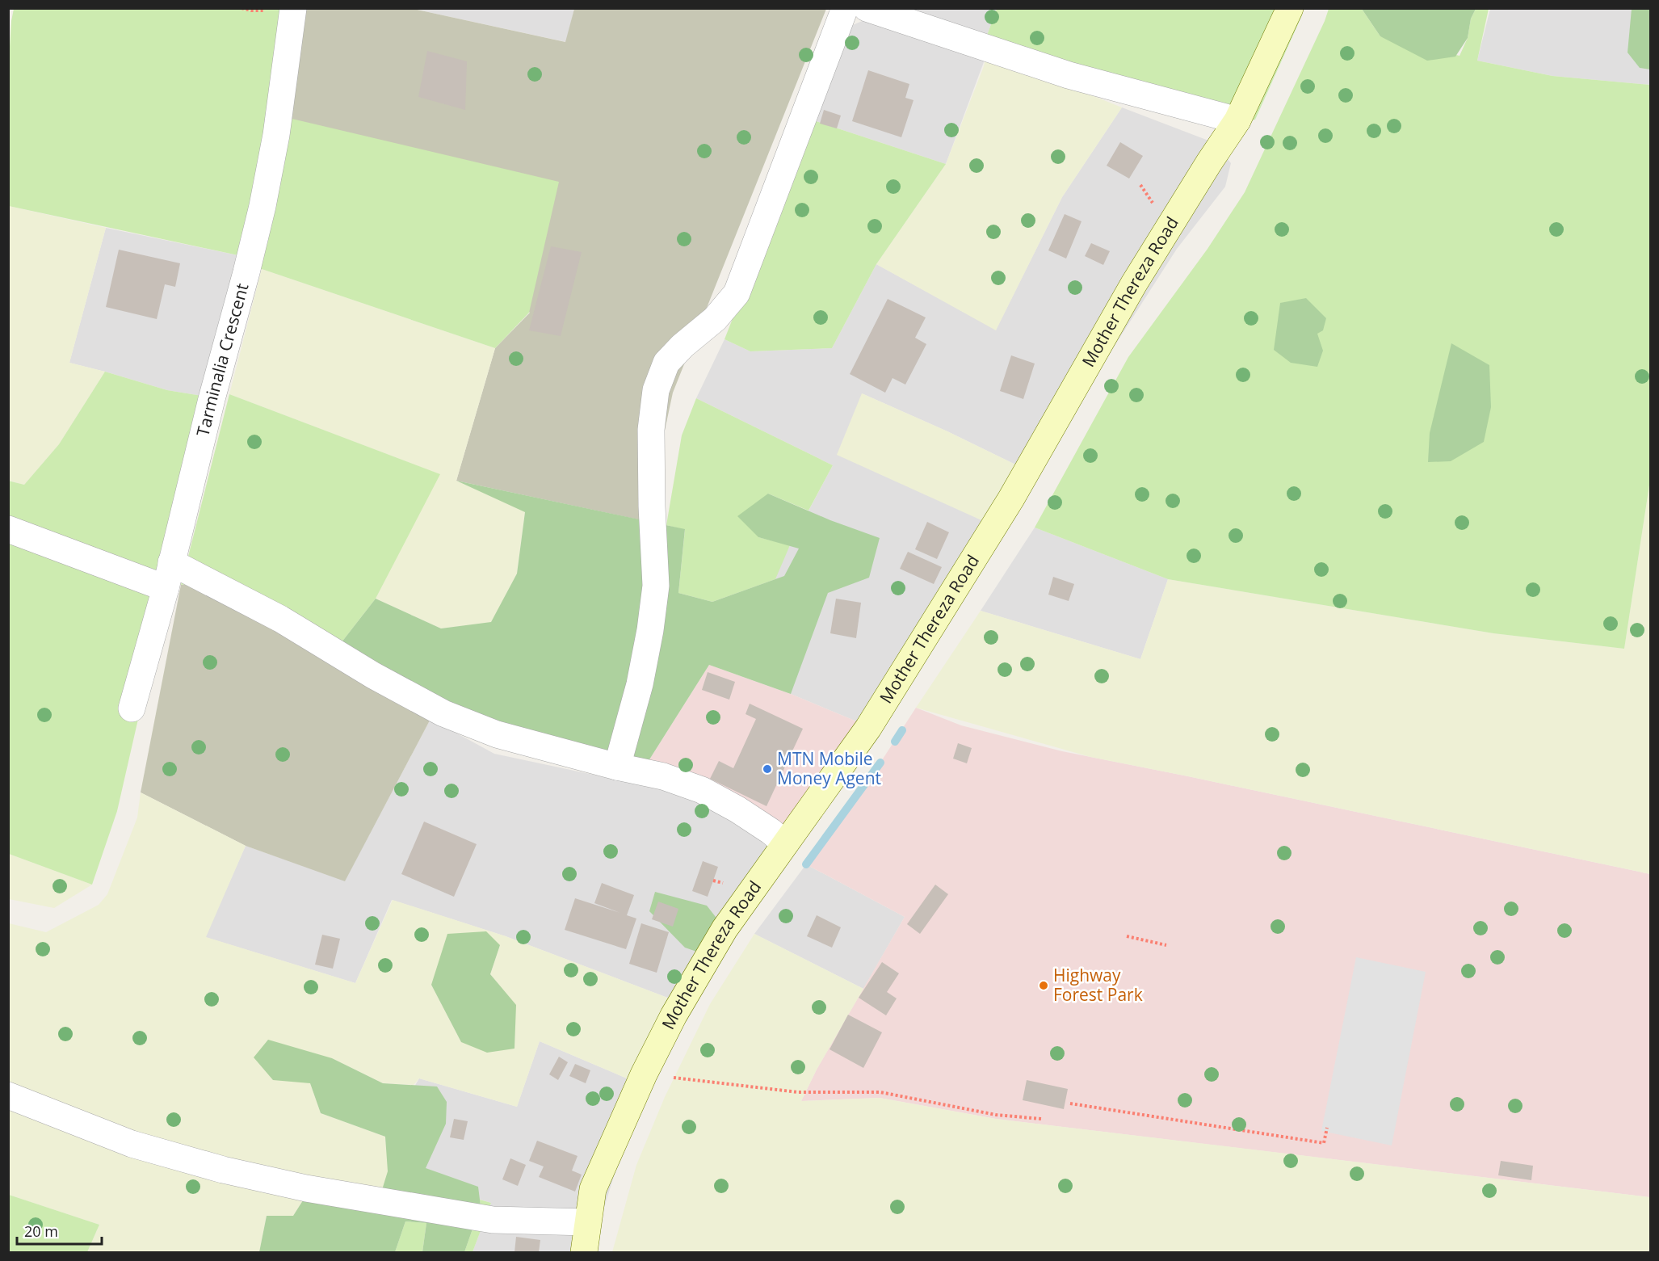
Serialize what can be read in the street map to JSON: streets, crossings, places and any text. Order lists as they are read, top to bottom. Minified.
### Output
{"streets":{"street":["Mother Thereza Road","Tarminalia Crescent"]},"places":["MTN Mobile Money Agent","Highway Forest Park"],"scale_bar":"20 m"}
